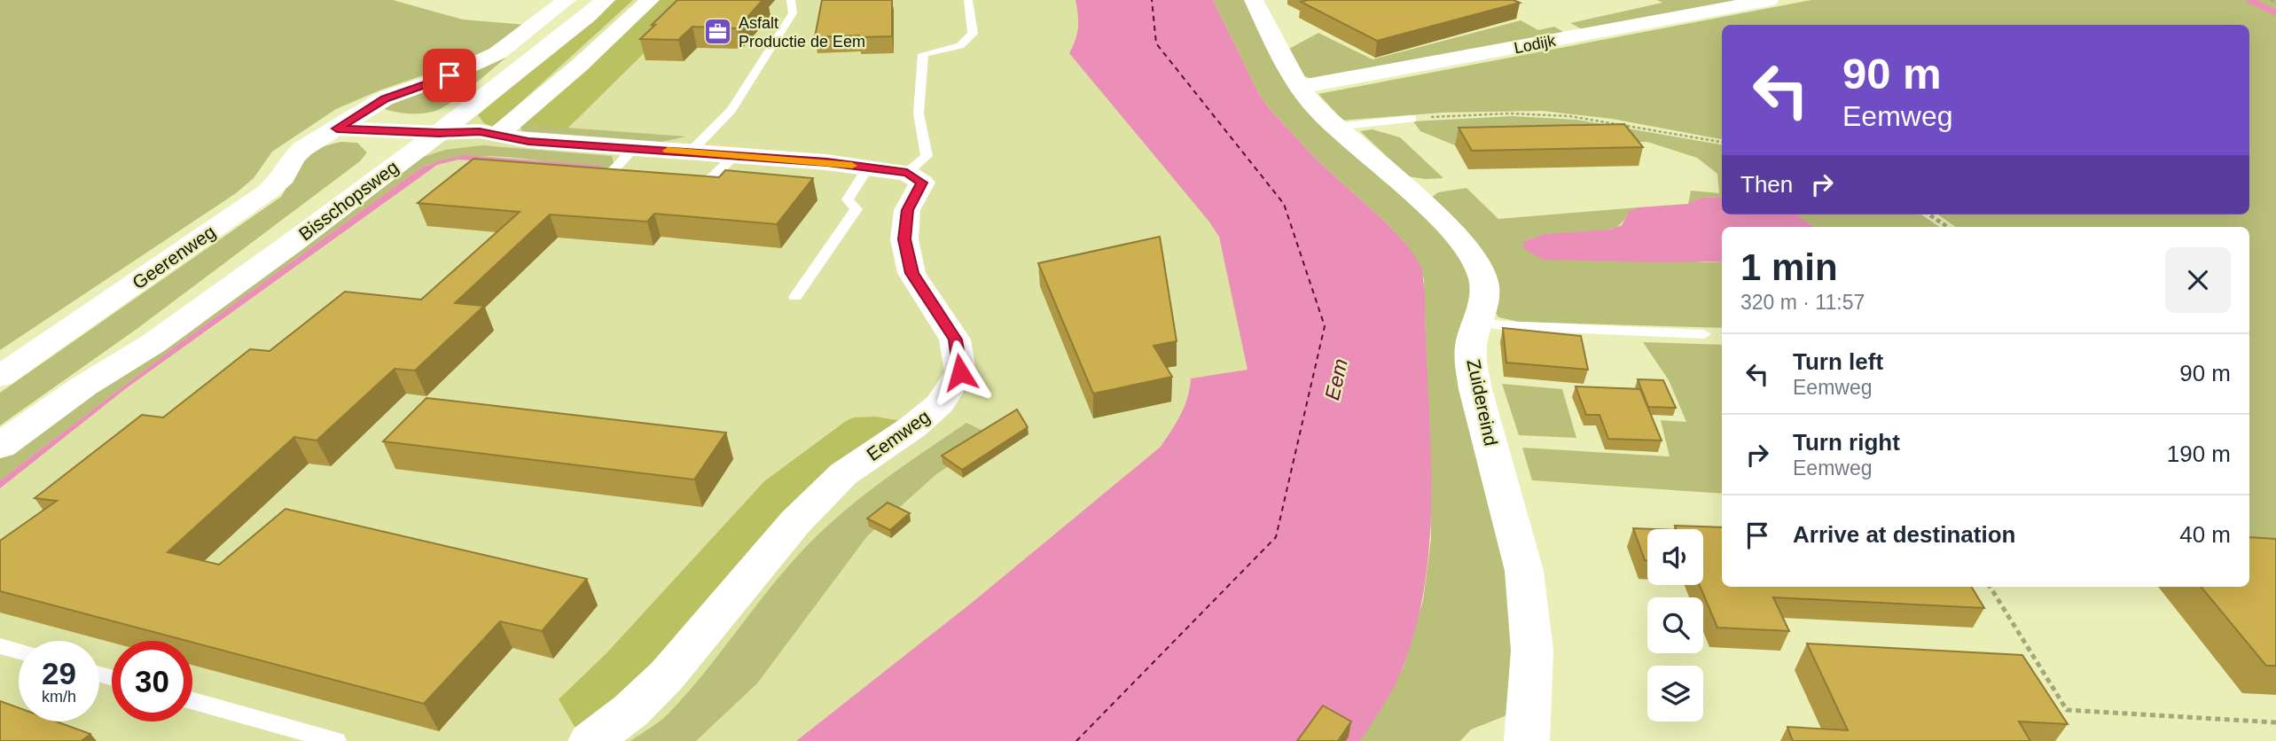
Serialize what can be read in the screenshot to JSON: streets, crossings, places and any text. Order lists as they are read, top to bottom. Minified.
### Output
{"streets":{"main road":["Bisschopsweg"],"street":["Lodijk","Geerenweg","Zuidereind","Eemweg"]},"crossings":[["Lodijk","Zuidereind"]],"water":["Eem"],"places":{"office":["Asfalt Productie de Eem"]},"page":{"turn":["90 m","Eemweg"],"then":"Then","heading":["1 min","320 m · 11:57"],"list":[{"name":"Turn left","note":"Eemweg","value":"90 m"},{"name":"Turn right","note":"Eemweg","value":"190 m"},{"name":"Arrive at destination","value":"40 m"}],"speed":"29 km/h","limit":"30"}}
